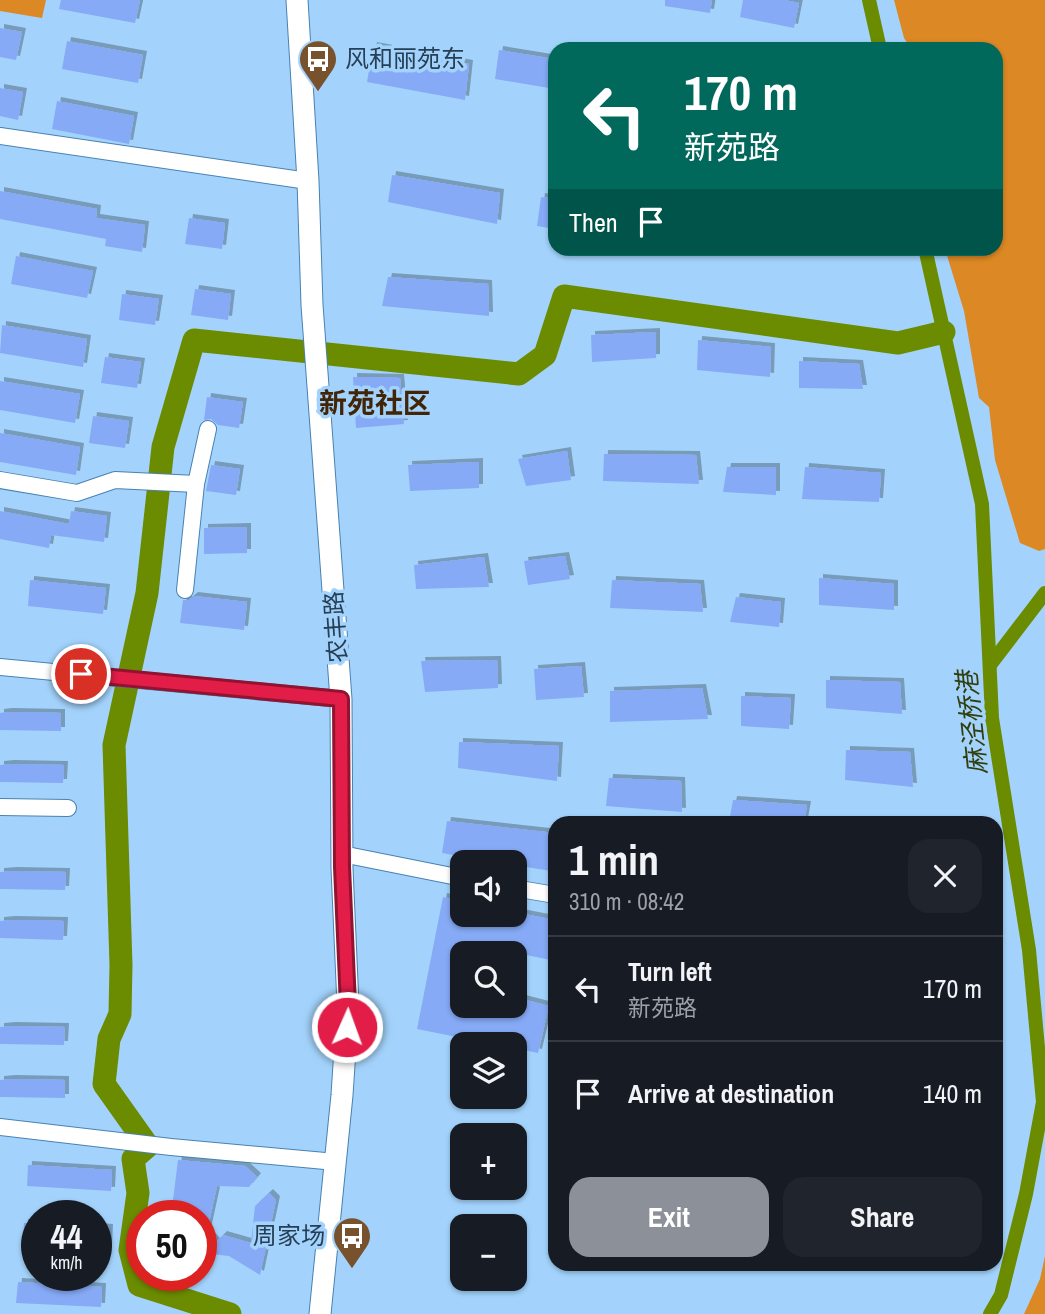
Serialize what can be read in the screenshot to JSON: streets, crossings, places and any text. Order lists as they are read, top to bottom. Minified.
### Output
{"streets":{"main road":["农丰路"]},"districts":["新苑社区"],"water":["麻泾桥港"],"places":{"bus stop":["风和丽苑东","周家场"]},"page":{"turn":["170 m","新苑路"],"then":"Then","heading":["1 min","310 m · 08:42"],"map_buttons":["+","−"],"list":[{"name":"Turn left","note":"新苑路","value":"170 m"},{"name":"Arrive at destination","value":"140 m"}],"buttons":["Exit","Share"],"speed":"44 km/h","limit":"50"}}
